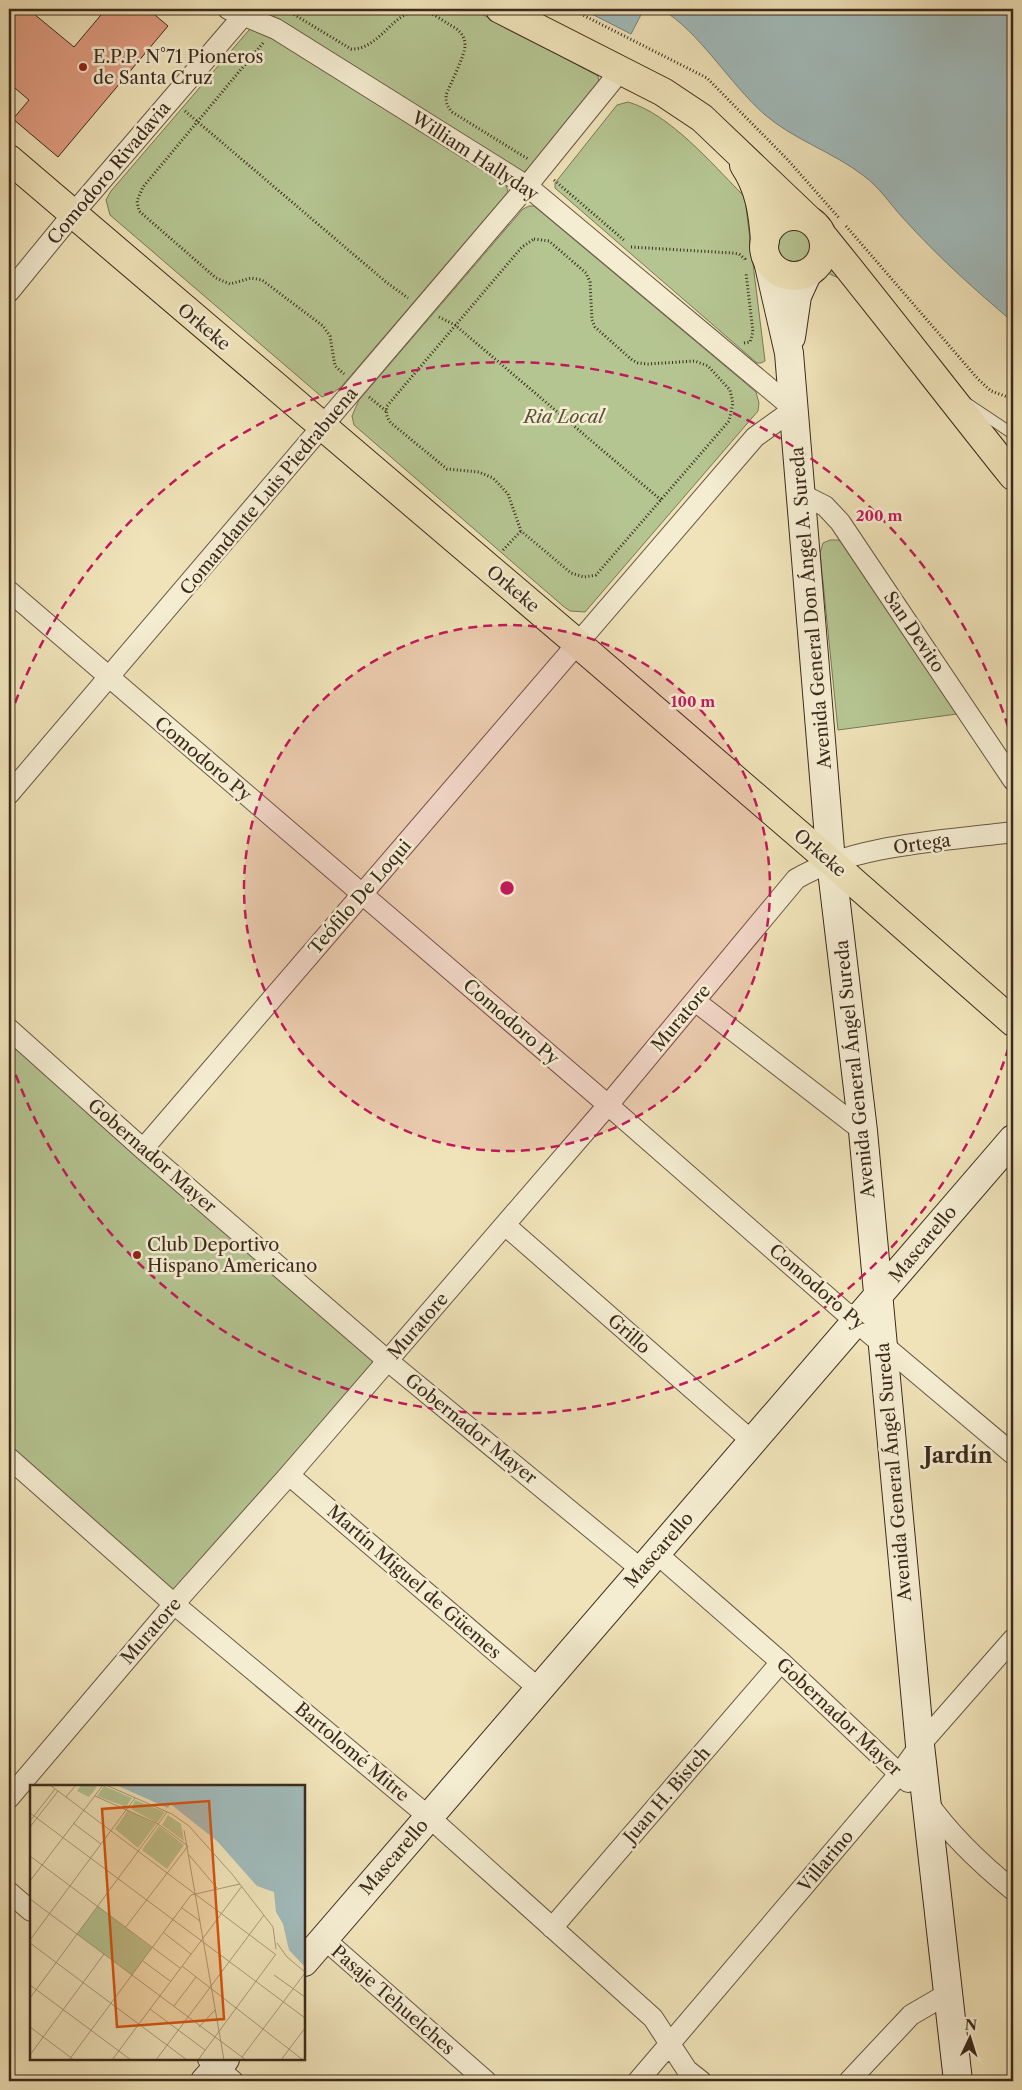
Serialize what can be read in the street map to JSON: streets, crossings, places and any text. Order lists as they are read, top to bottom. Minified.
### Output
{"streets":{"main road":["Orkeke","Avenida General Don Ángel A. Sureda","Avenida General Ángel Sureda","Mascarello"],"street":["William Hallyday","Comodoro Rivadavia","Comandante Luis Piedrabuena","San Devito","Comodoro Py","Ortega","Teófilo De Loqui","Muratore","Gobernador Mayer","Grillo","Martín Miguel de Güemes","Bartolomé Mitre","Juan H. Bistch","Villarino","Pasaje Tehuelches"]},"crossings":[["William Hallyday","Comodoro Rivadavia"],["William Hallyday","Comandante Luis Piedrabuena"],["William Hallyday","Avenida General Don Ángel A. Sureda"],["William Hallyday","Teófilo De Loqui"],["Comodoro Rivadavia","Orkeke"],["Orkeke","Comandante Luis Piedrabuena"],["Orkeke","Avenida General Don Ángel A. Sureda"],["Orkeke","Ortega"],["Orkeke","Teófilo De Loqui"],["Orkeke","Muratore"],["Orkeke","Avenida General Ángel Sureda"],["Comandante Luis Piedrabuena","Comodoro Py"],["Avenida General Don Ángel A. Sureda","San Devito"],["Avenida General Don Ángel A. Sureda","Ortega"],["Avenida General Don Ángel A. Sureda","Teófilo De Loqui"],["Avenida General Don Ángel A. Sureda","Muratore"],["Avenida General Don Ángel A. Sureda","Avenida General Ángel Sureda"],["Comodoro Py","Teófilo De Loqui"],["Comodoro Py","Muratore"],["Comodoro Py","Avenida General Ángel Sureda"],["Comodoro Py","Mascarello"],["Ortega","Muratore"],["Ortega","Avenida General Ángel Sureda"],["Teófilo De Loqui","Gobernador Mayer"],["Muratore","Avenida General Ángel Sureda"],["Muratore","Gobernador Mayer"],["Muratore","Grillo"],["Muratore","Martín Miguel de Güemes"],["Muratore","Bartolomé Mitre"],["Avenida General Ángel Sureda","Gobernador Mayer"],["Avenida General Ángel Sureda","Mascarello"],["Avenida General Ángel Sureda","Villarino"],["Gobernador Mayer","Mascarello"],["Gobernador Mayer","Juan H. Bistch"],["Gobernador Mayer","Villarino"],["Mascarello","Grillo"],["Mascarello","Martín Miguel de Güemes"],["Mascarello","Bartolomé Mitre"],["Mascarello","Pasaje Tehuelches"],["Bartolomé Mitre","Juan H. Bistch"],["Bartolomé Mitre","Villarino"]],"districts":["Jardín"],"parks":["Ria Local"],"places":["E.P.P. N°71 Pioneros de Santa Cruz","Club Deportivo Hispano Americano"],"north":"top","rings":["200 m","100 m"]}
